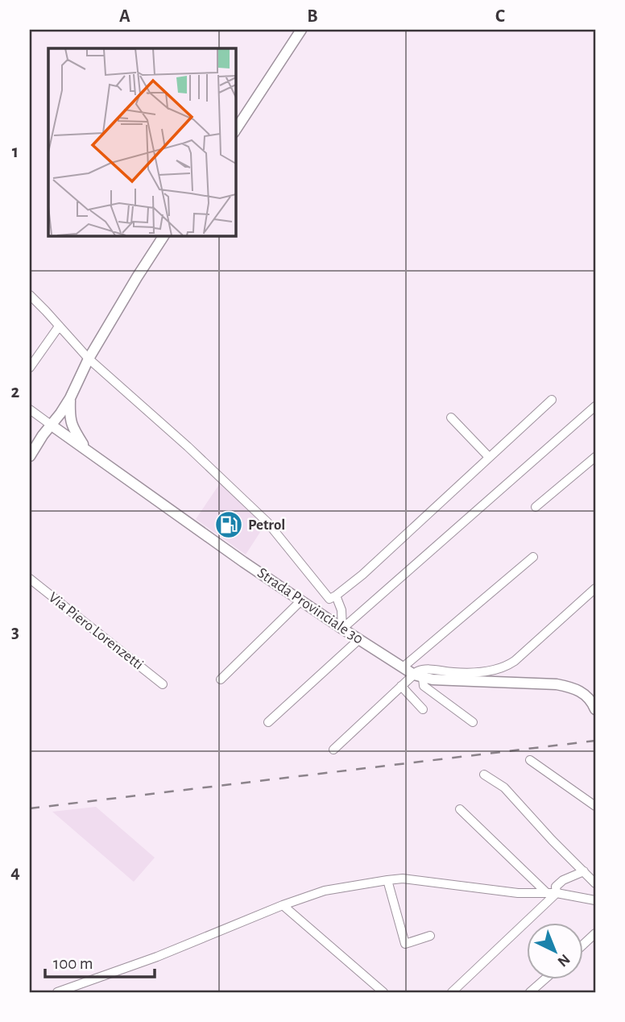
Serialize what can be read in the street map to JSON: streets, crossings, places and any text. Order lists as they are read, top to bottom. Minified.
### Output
{"streets":{"street":["Strada Provinciale 30","Via Piero Lorenzetti"]},"places":{"fuel station":["Petrol"]},"scale_bar":"100 m","north":"bottom right","grid":{"columns":["A","B","C"],"rows":["1","2","3","4"]}}
